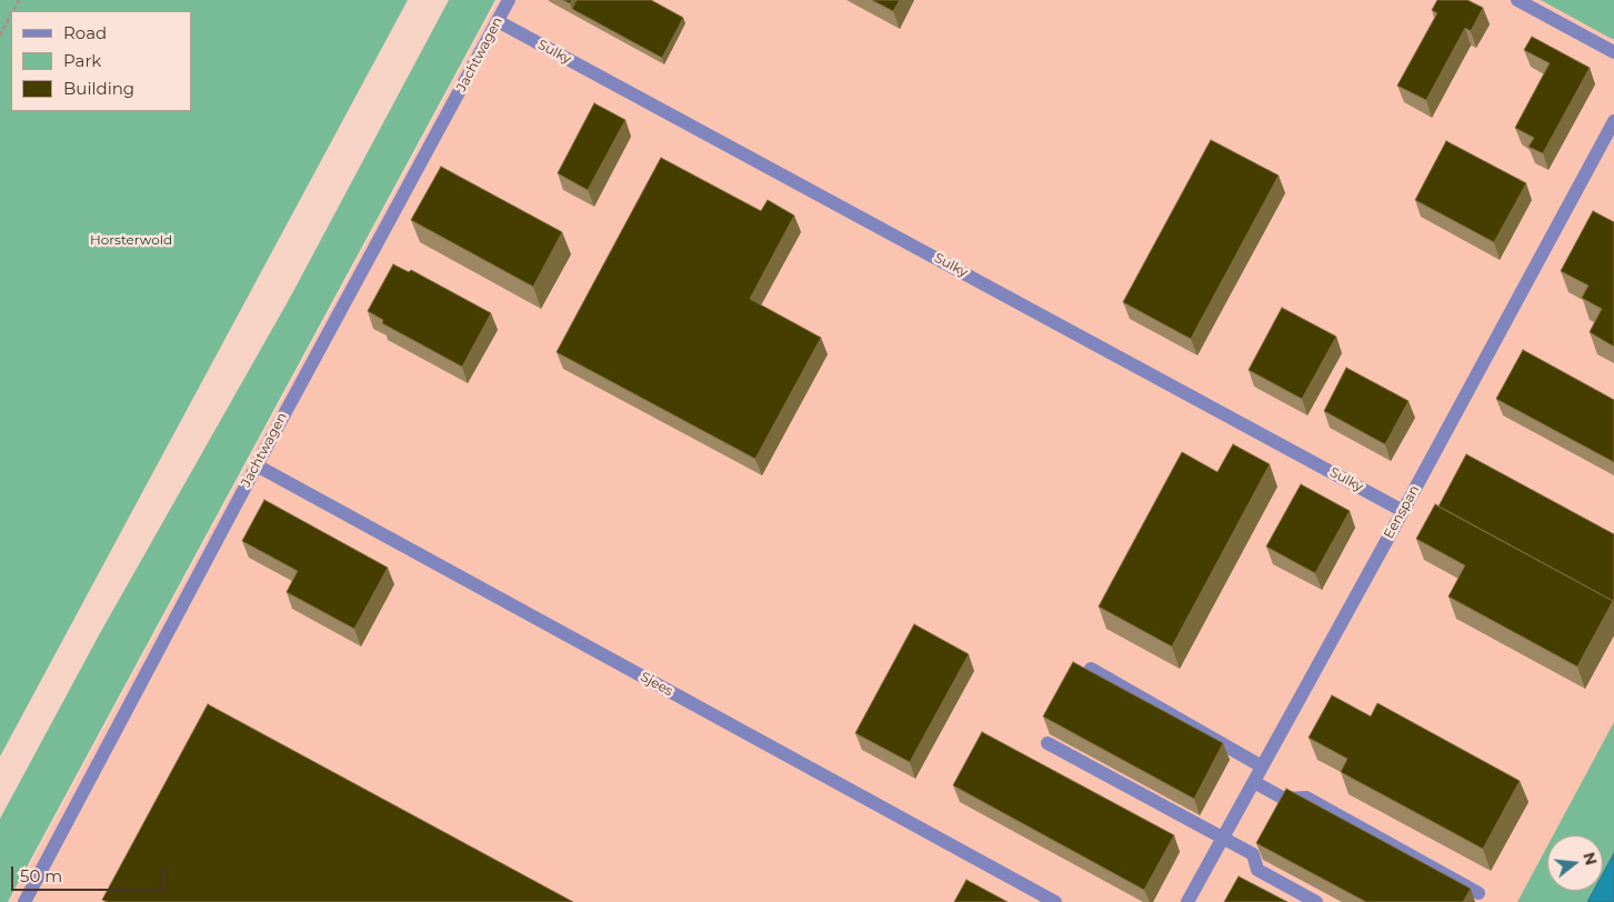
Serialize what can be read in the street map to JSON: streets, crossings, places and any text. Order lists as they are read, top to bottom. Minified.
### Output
{"streets":{"street":["Sulky","Jachtwagen","Eenspan","Sjees"]},"crossings":[["Sulky","Jachtwagen"],["Sulky","Eenspan"],["Jachtwagen","Sjees"]],"parks":["Horsterwold"],"legend":["Road","Park","Building"],"scale_bar":"50 m","north":"right"}
